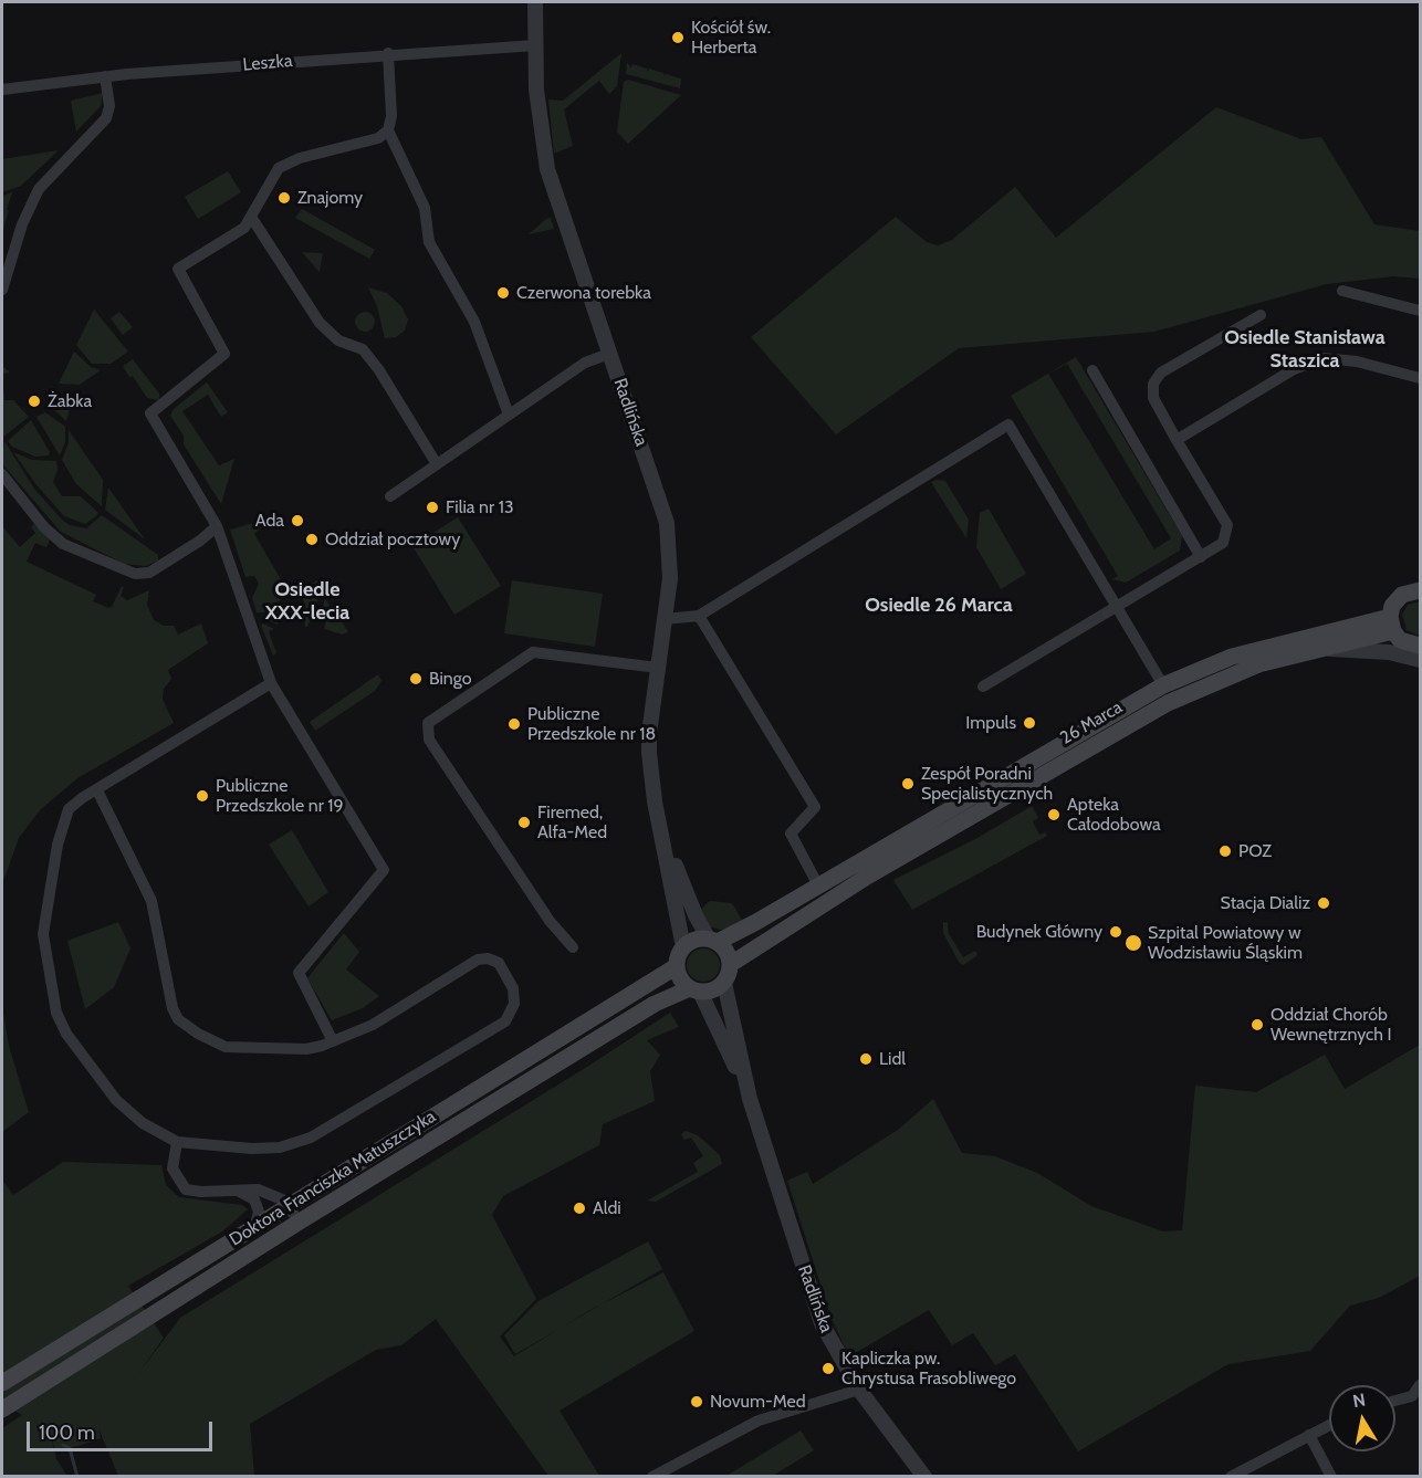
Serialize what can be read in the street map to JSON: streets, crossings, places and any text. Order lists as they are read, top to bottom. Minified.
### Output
{"streets":{"main road":["26 Marca","Doktora Franciszka Matuszczyka"],"street":["Leszka","Radlińska"]},"crossings":[["Leszka","Radlińska"],["Radlińska","26 Marca"],["Radlińska","Doktora Franciszka Matuszczyka"],["26 Marca","Doktora Franciszka Matuszczyka"]],"districts":["Osiedle Stanisława Staszica","Osiedle XXX-lecia","Osiedle 26 Marca"],"places":["Kościół św. Herberta","Znajomy","Czerwona torebka","Żabka","Filia nr 13","Ada","Oddział pocztowy","Bingo","Impuls","Publiczne Przedszkole nr 18","Zespół Poradni Specjalistycznych","Publiczne Przedszkole nr 19","Apteka Całodobowa","Firemed, Alfa-Med","POZ","Stacja Dializ","Budynek Główny","Szpital Powiatowy w Wodzisławiu Śląskim","Oddział Chorób Wewnętrznych I","Lidl","Aldi","Kapliczka pw. Chrystusa Frasobliwego","Novum-Med"],"scale_bar":"100 m","north":"top"}
